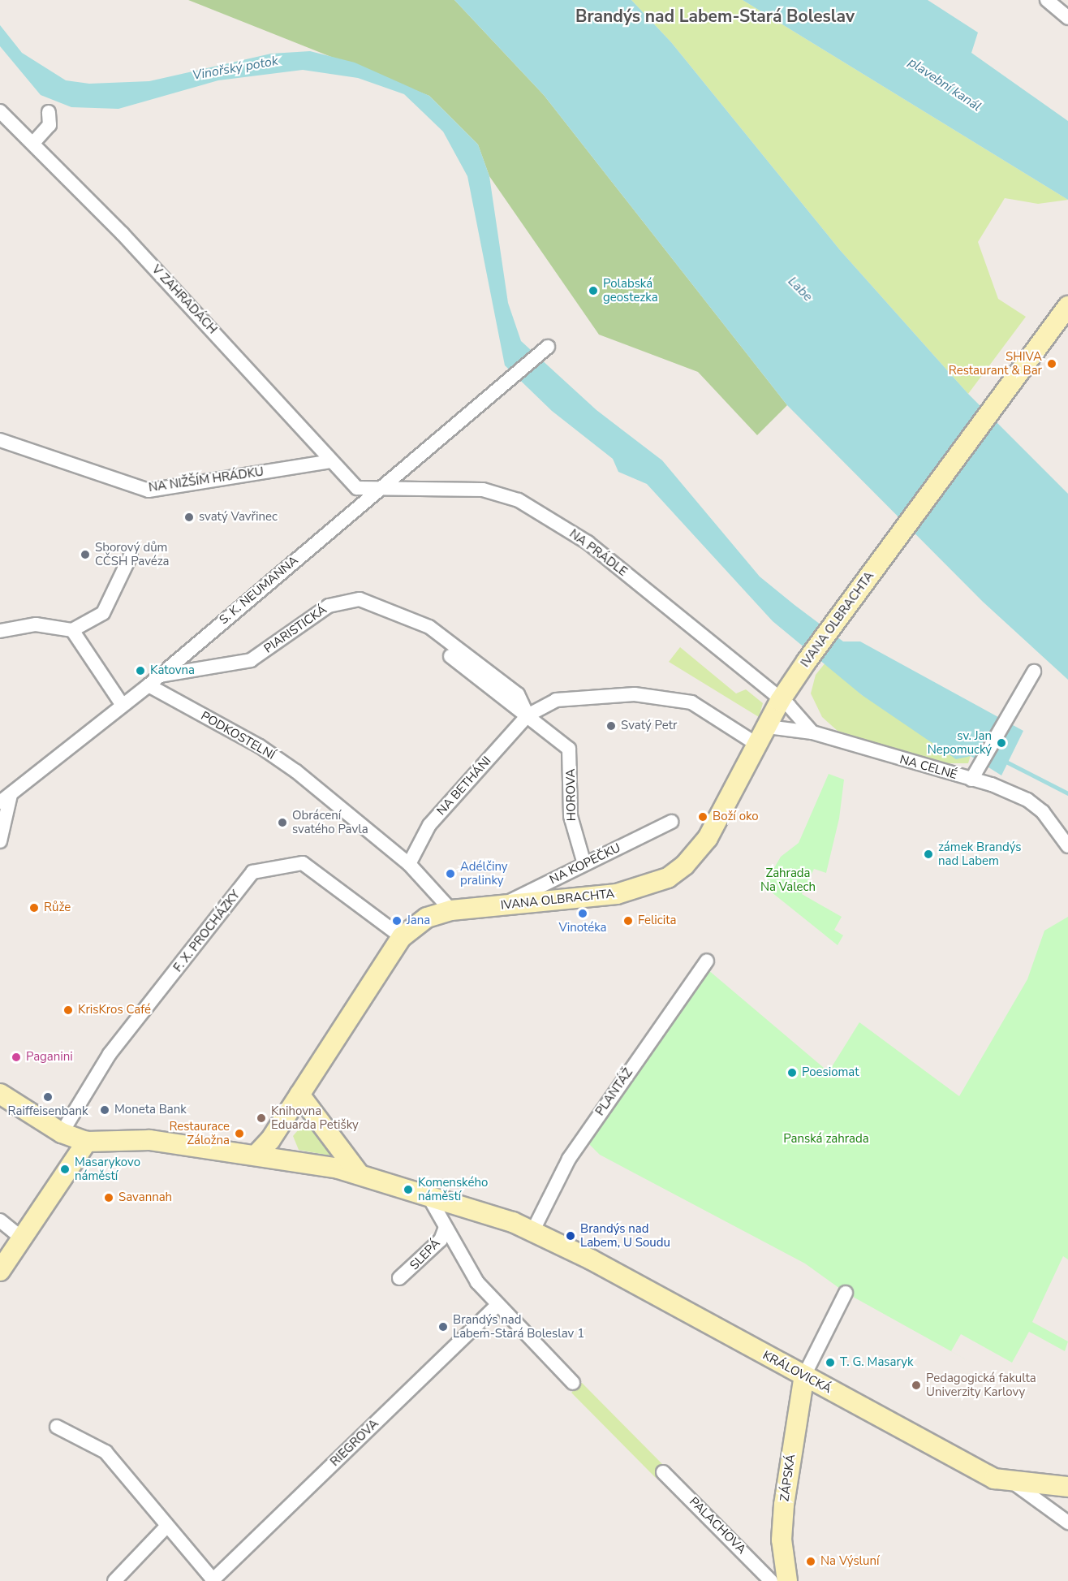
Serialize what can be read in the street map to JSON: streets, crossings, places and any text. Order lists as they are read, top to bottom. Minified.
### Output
{"streets":{"main road":["IVANA OLBRACHTA","KRÁLOVICKÁ","ZÁPSKÁ"],"street":["V ZAHRADÁCH","NA NIŽŠÍM HRÁDKU","NA PRÁDLE","S. K. NEUMANNA","PIARISTICKÁ","PODKOSTELNÍ","NA CELNÉ","NA BETHÁNI","HOROVA","NA KOPEČKU","F. X. PROCHÁZKY","PLANTÁŽ","SLEPÁ","RIEGROVA","PALACHOVA"]},"crossings":[["V ZAHRADÁCH","NA NIŽŠÍM HRÁDKU"],["NA PRÁDLE","S. K. NEUMANNA"],["NA PRÁDLE","IVANA OLBRACHTA"],["NA PRÁDLE","NA CELNÉ"],["S. K. NEUMANNA","PIARISTICKÁ"],["S. K. NEUMANNA","PODKOSTELNÍ"],["IVANA OLBRACHTA","PODKOSTELNÍ"],["IVANA OLBRACHTA","NA CELNÉ"],["IVANA OLBRACHTA","NA BETHÁNI"],["IVANA OLBRACHTA","NA KOPEČKU"],["IVANA OLBRACHTA","F. X. PROCHÁZKY"],["IVANA OLBRACHTA","KRÁLOVICKÁ"],["PIARISTICKÁ","NA BETHÁNI"],["PIARISTICKÁ","HOROVA"],["PODKOSTELNÍ","NA BETHÁNI"],["NA BETHÁNI","HOROVA"],["HOROVA","NA KOPEČKU"],["PLANTÁŽ","KRÁLOVICKÁ"],["KRÁLOVICKÁ","ZÁPSKÁ"]],"districts":["Brandýs nad Labem-Stará Boleslav"],"water":["Vinořský potok","plavební kanál","Labe"],"parks":["Zahrada Na Valech","Panská zahrada"],"places":["Polabská geostezka","SHIVA Restaurant & Bar","svatý Vavřinec","Sborový dům CČSH Pavéza","Katovna","Svatý Petr","sv. Jan Nepomucký","Boží oko","Obrácení svatého Pavla","zámek Brandýs nad Labem","Adélčiny pralinky","Růže","Vinotéka","Jana","Felicita","KrisKros Café","Paganini","Poesiomat","Raiffeisenbank","Moneta Bank","Knihovna Eduarda Petišky","Restaurace Záložna","Masarykovo náměstí","Komenského náměstí","Savannah","Brandýs nad Labem, U Soudu","Brandýs nad Labem-Stará Boleslav 1","T. G. Masaryk","Pedagogická fakulta Univerzity Karlovy","Na Výsluní"]}
